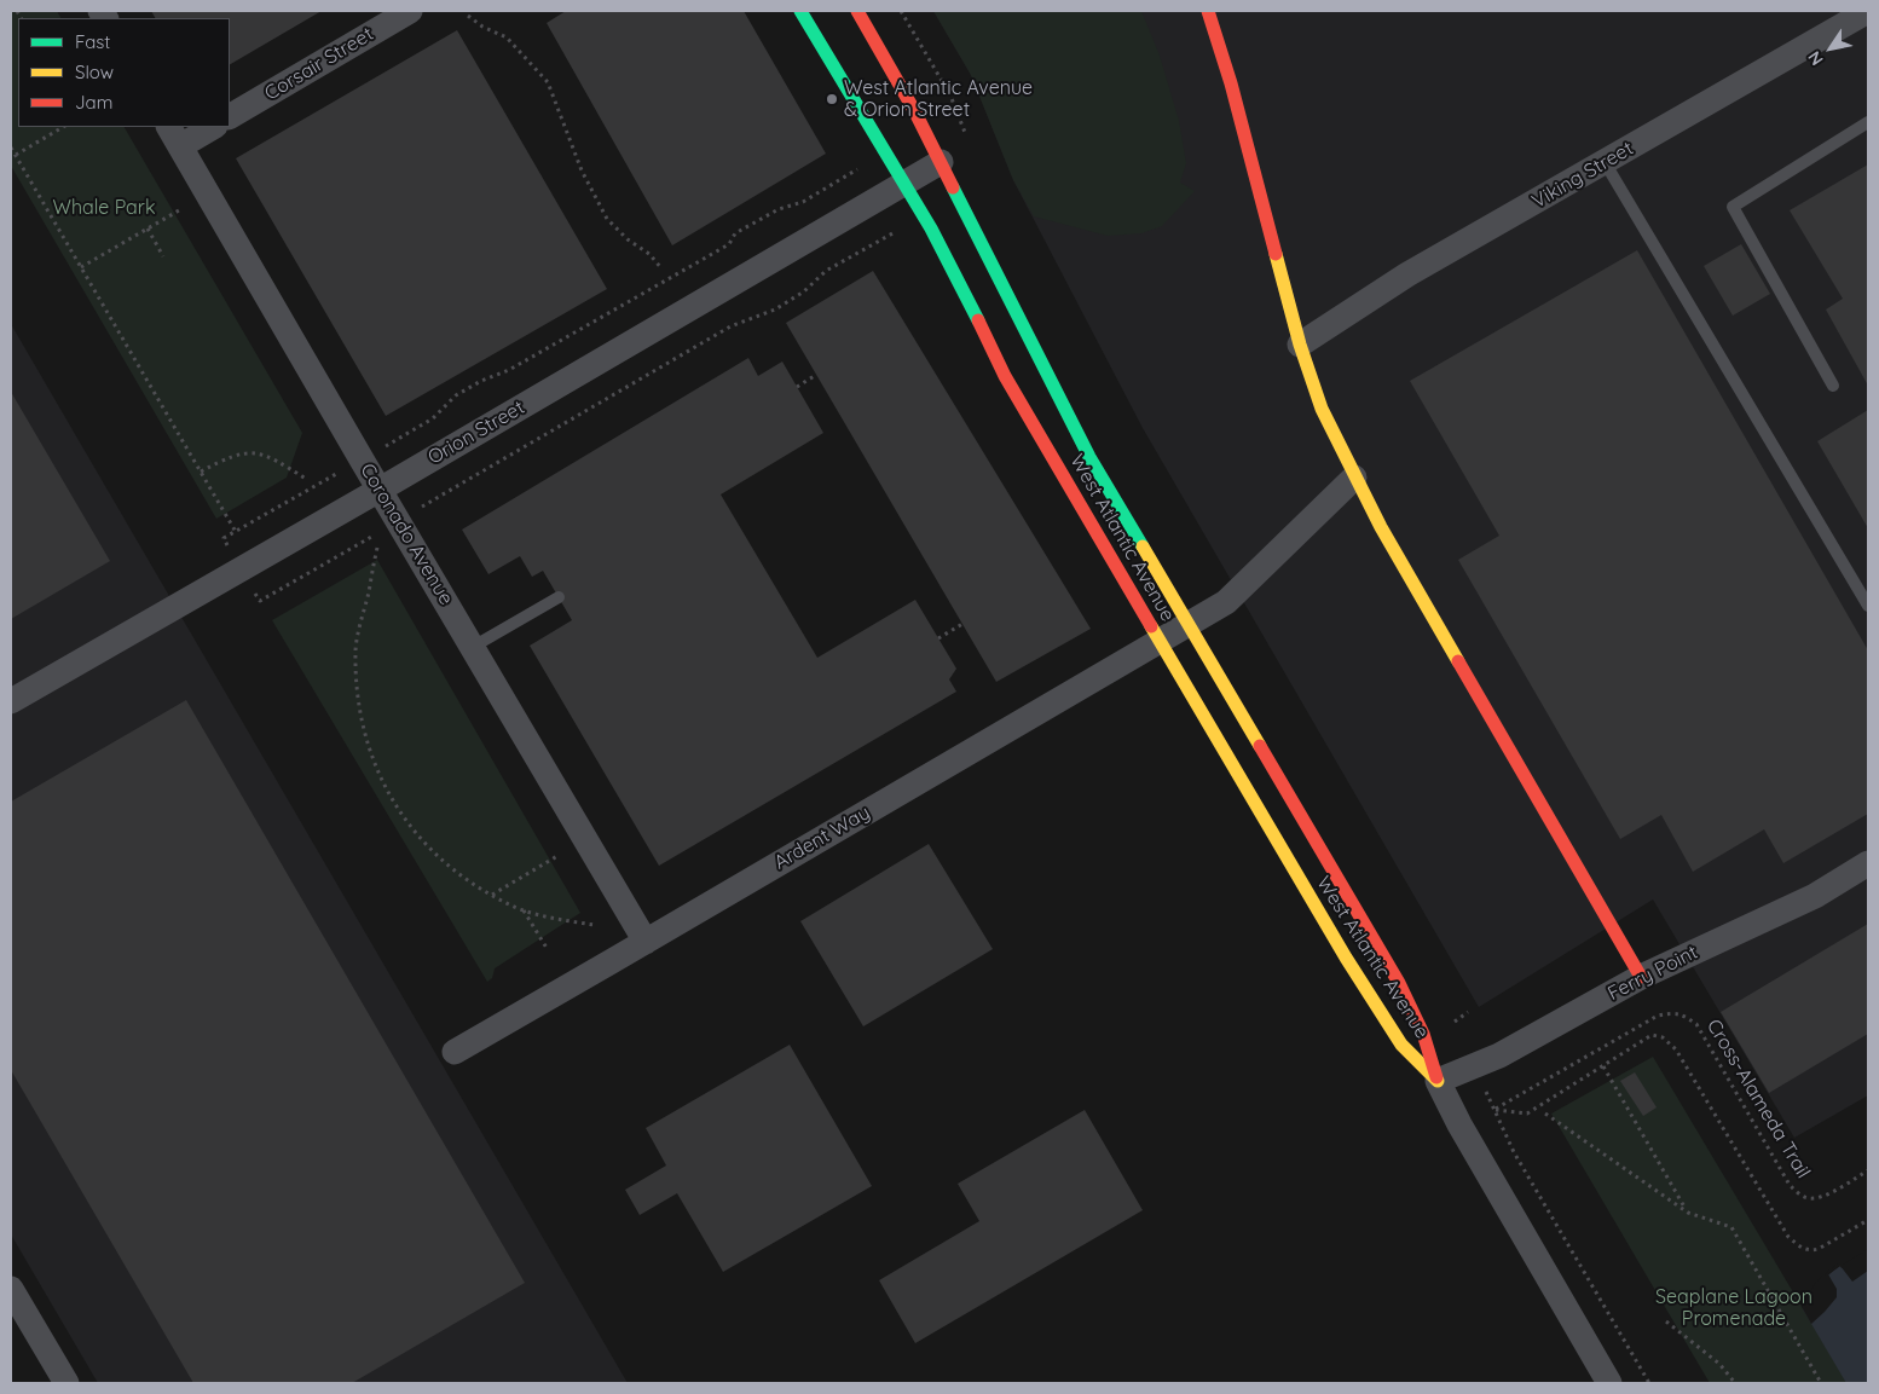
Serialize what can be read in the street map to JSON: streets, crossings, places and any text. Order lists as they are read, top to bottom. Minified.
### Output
{"streets":{"street":["Corsair Street","Viking Street","Orion Street","Coronado Avenue","West Atlantic Avenue","Ardent Way","Ferry Point"],"path":["Cross-Alameda Trail"]},"crossings":[["Orion Street","Coronado Avenue"],["Orion Street","West Atlantic Avenue"],["Coronado Avenue","Ardent Way"],["West Atlantic Avenue","Ardent Way"],["West Atlantic Avenue","Ferry Point"]],"parks":["Whale Park","Seaplane Lagoon Promenade"],"places":["West Atlantic Avenue & Orion Street"],"legend":["Fast","Slow","Jam"],"north":"bottom left"}
